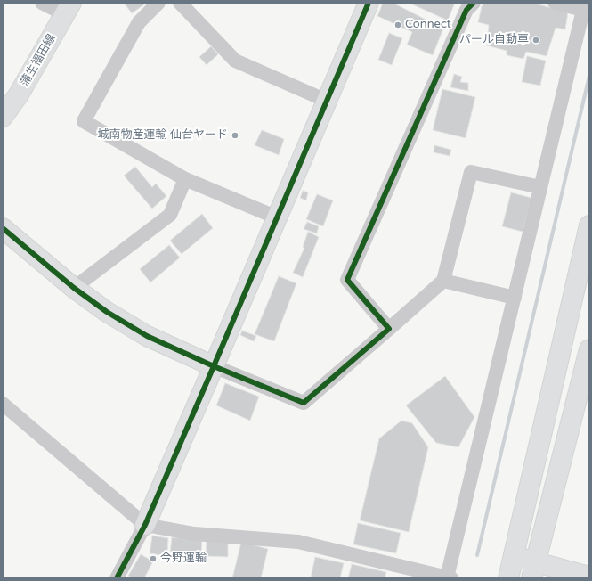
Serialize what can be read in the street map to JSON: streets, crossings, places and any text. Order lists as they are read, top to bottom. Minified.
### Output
{"streets":{"street":["蒲生福田線"]},"places":["Connect","パール自動車","城南物産運輸 仙台ヤード","今野運輸"]}
